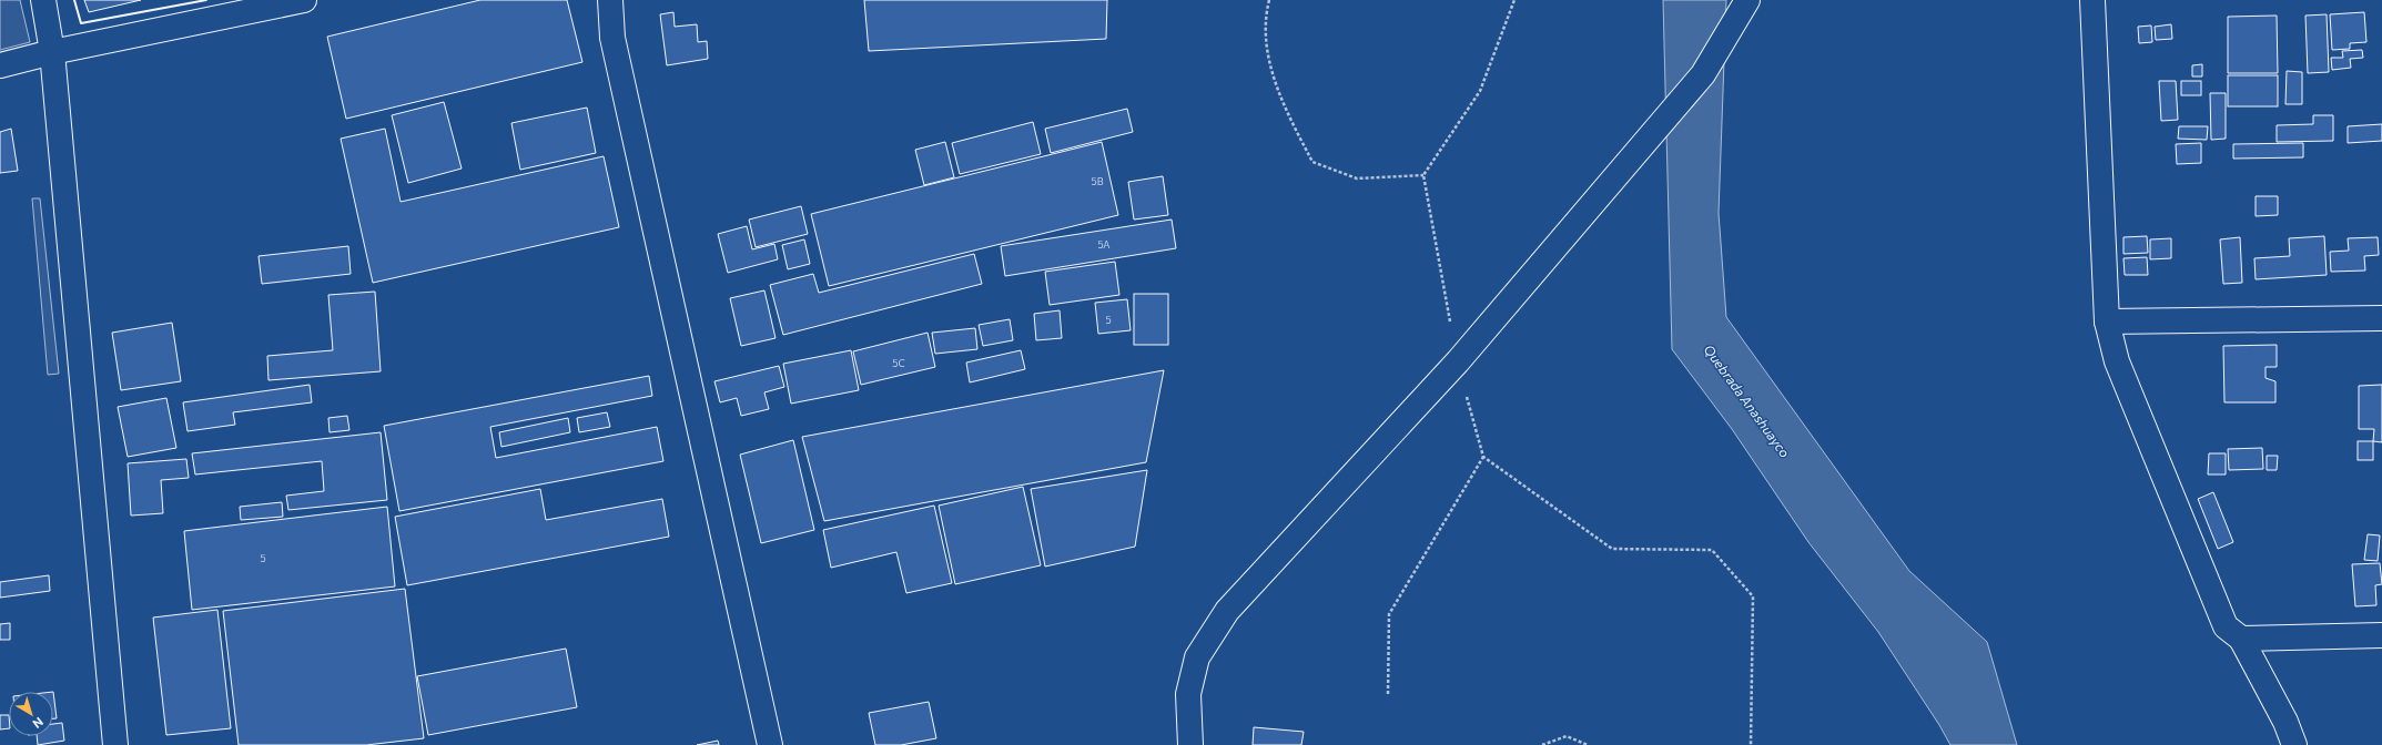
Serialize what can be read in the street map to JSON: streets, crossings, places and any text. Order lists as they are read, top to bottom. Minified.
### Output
{"water":["Quebrada Anashuayco"],"house_numbers":["5B","5A","5","5C","5"],"north":"bottom right"}
